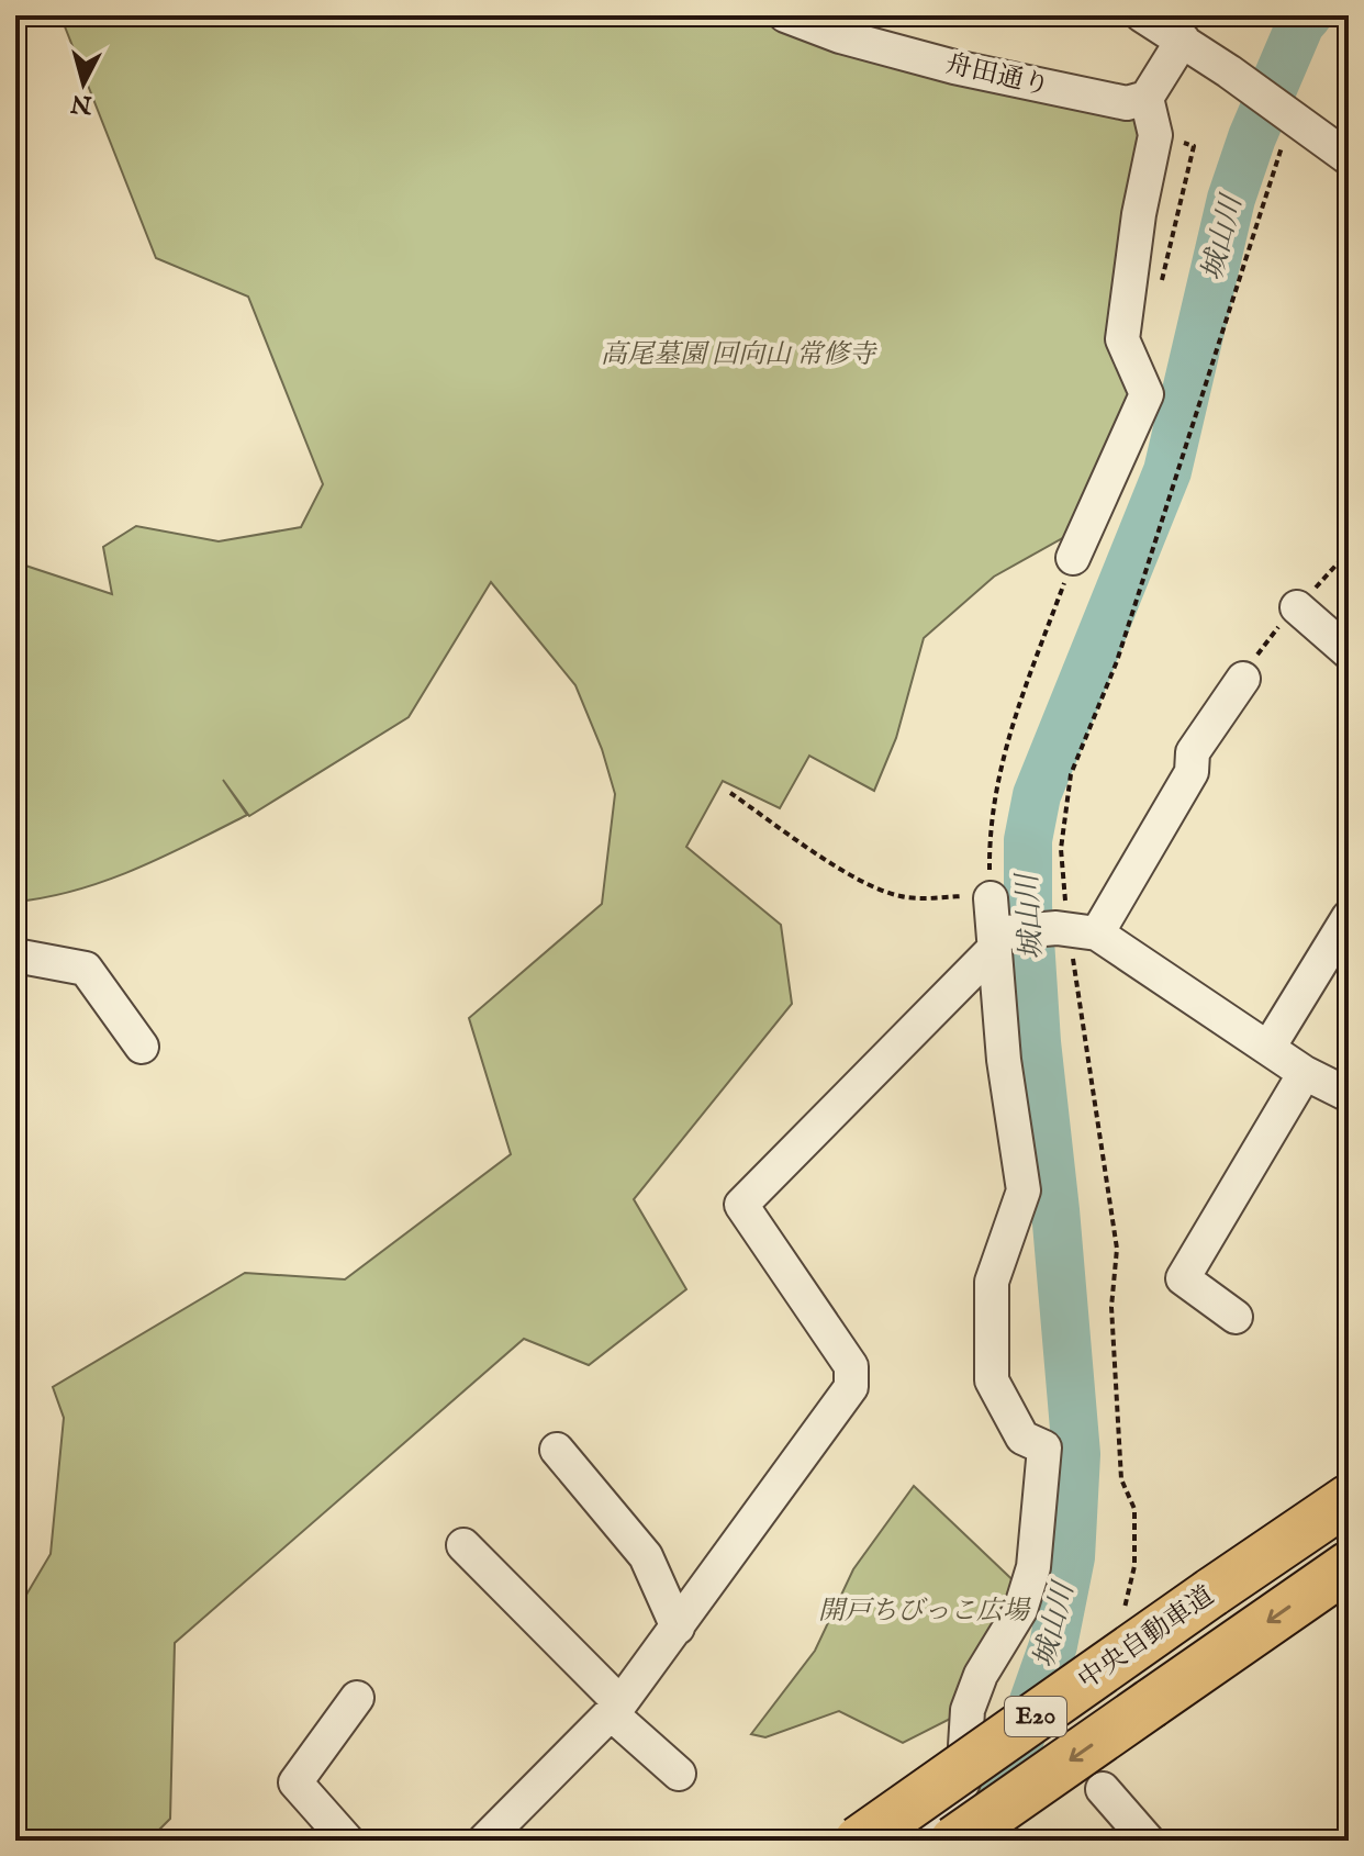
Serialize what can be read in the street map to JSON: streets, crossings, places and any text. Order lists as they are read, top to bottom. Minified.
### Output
{"streets":{"highway":["中央自動車道","E20"],"street":["舟田通り"]},"water":["城山川"],"parks":["高尾墓園 回向山 常修寺","開戸ちびっこ広場"],"north":"bottom"}
